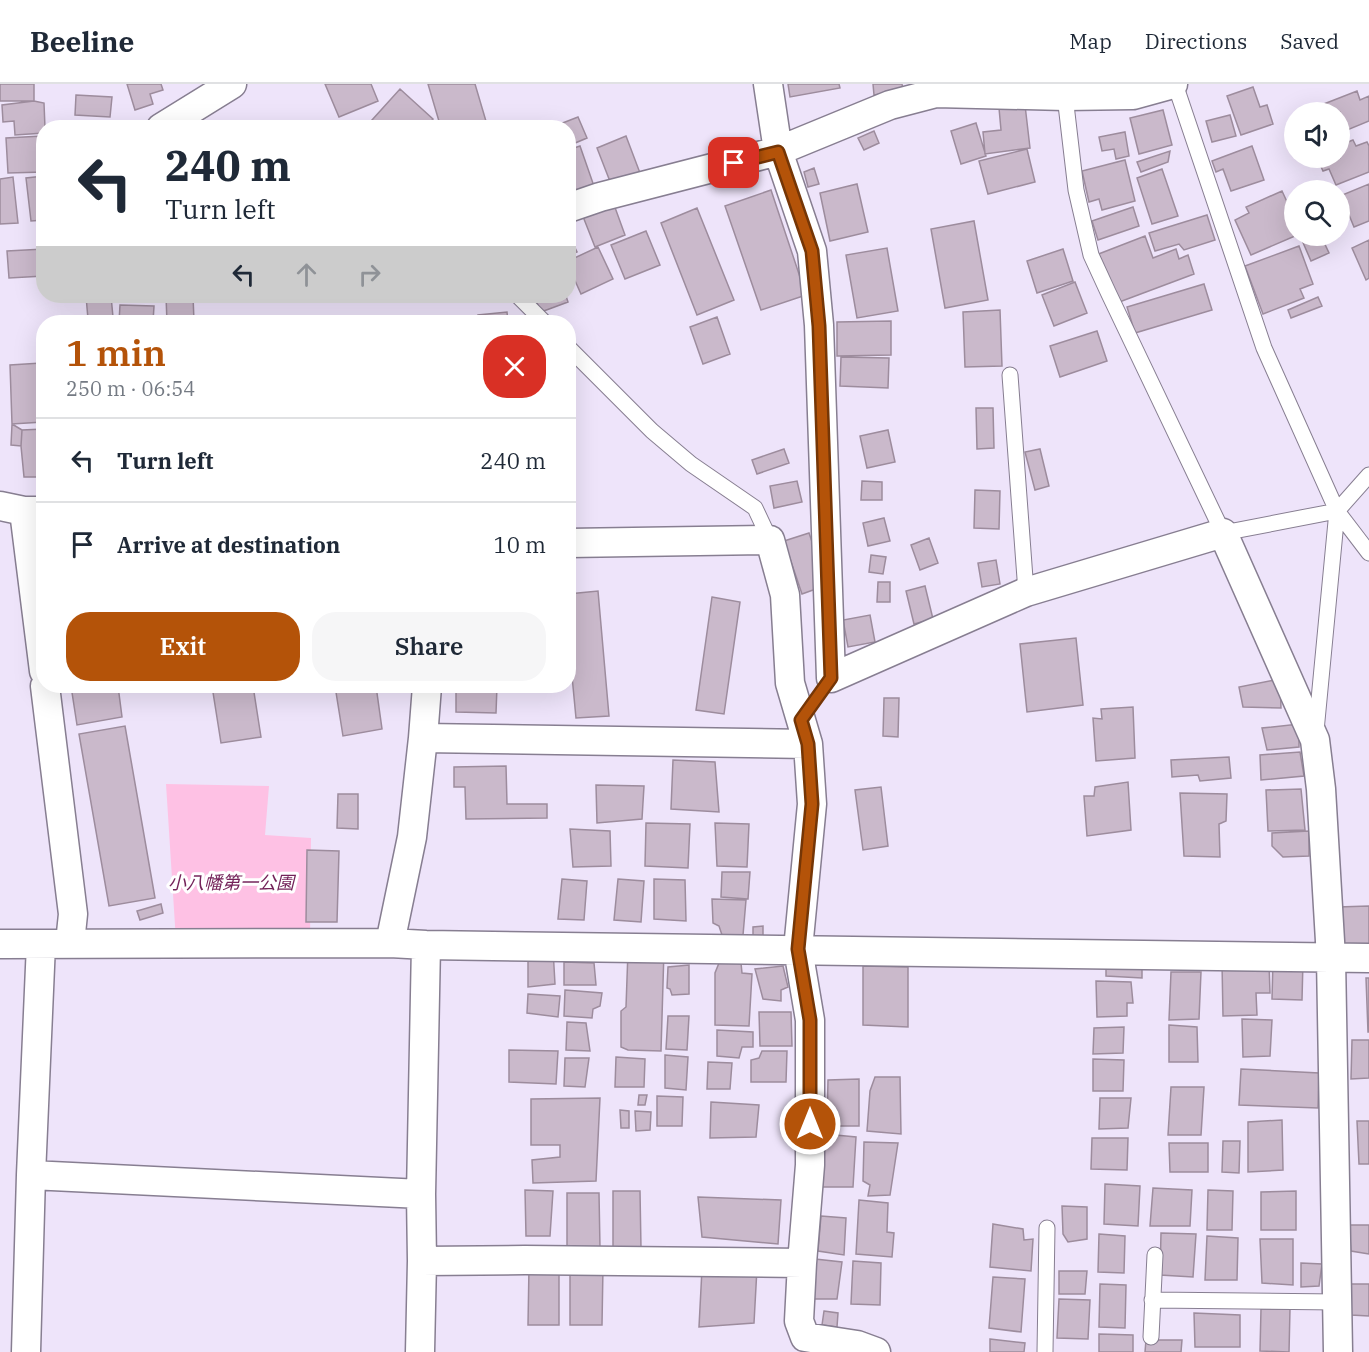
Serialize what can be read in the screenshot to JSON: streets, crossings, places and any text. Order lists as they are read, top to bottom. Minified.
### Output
{"parks":["小八幡第一公園"],"page":{"header":"Beeline","nav":["Map","Directions","Saved"],"turn":["240 m","Turn left"],"heading":["1 min","250 m · 06:54"],"list":[{"name":"Turn left","value":"240 m"},{"name":"Arrive at destination","value":"10 m"}],"buttons":["Exit","Share"]}}
